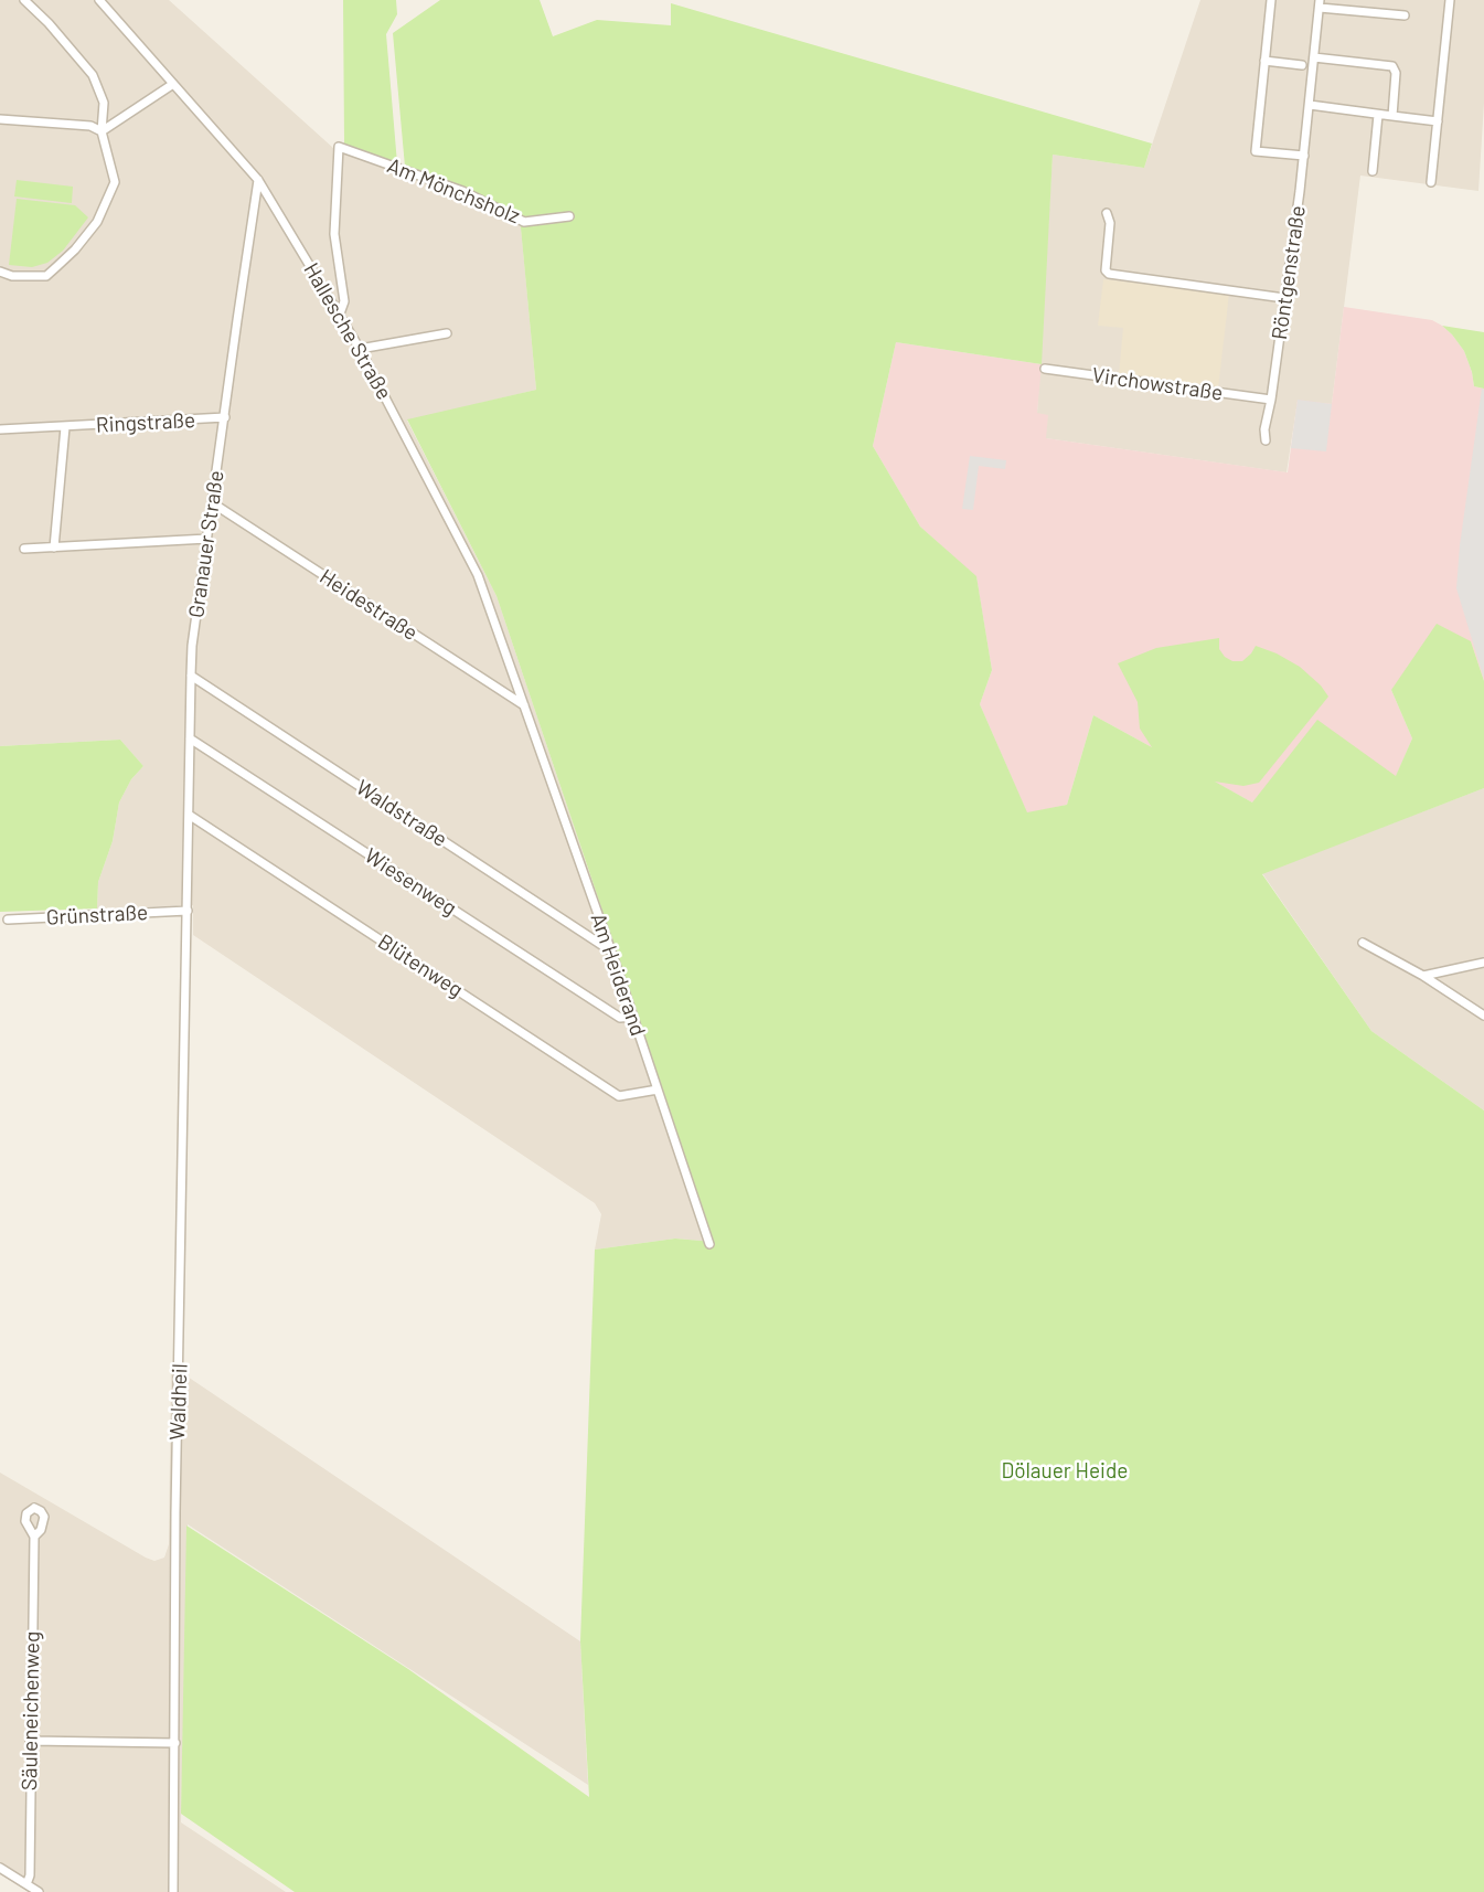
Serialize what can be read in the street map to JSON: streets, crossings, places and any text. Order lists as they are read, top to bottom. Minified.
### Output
{"streets":{"street":["Am Mönchsholz","Röntgenstraße","Hallesche Straße","Virchowstraße","Ringstraße","Granauer Straße","Heidestraße","Waldstraße","Wiesenweg","Grünstraße","Blütenweg","Am Heiderand","Waldheil","Säuleneichenweg"]},"crossings":[["Am Mönchsholz","Hallesche Straße"],["Röntgenstraße","Virchowstraße"],["Hallesche Straße","Granauer Straße"],["Hallesche Straße","Heidestraße"],["Hallesche Straße","Am Heiderand"],["Ringstraße","Granauer Straße"],["Granauer Straße","Heidestraße"],["Granauer Straße","Waldstraße"],["Granauer Straße","Wiesenweg"],["Granauer Straße","Grünstraße"],["Granauer Straße","Blütenweg"],["Granauer Straße","Waldheil"],["Heidestraße","Am Heiderand"],["Waldstraße","Am Heiderand"],["Wiesenweg","Am Heiderand"],["Grünstraße","Waldheil"],["Blütenweg","Am Heiderand"]],"parks":["Dölauer Heide"]}
